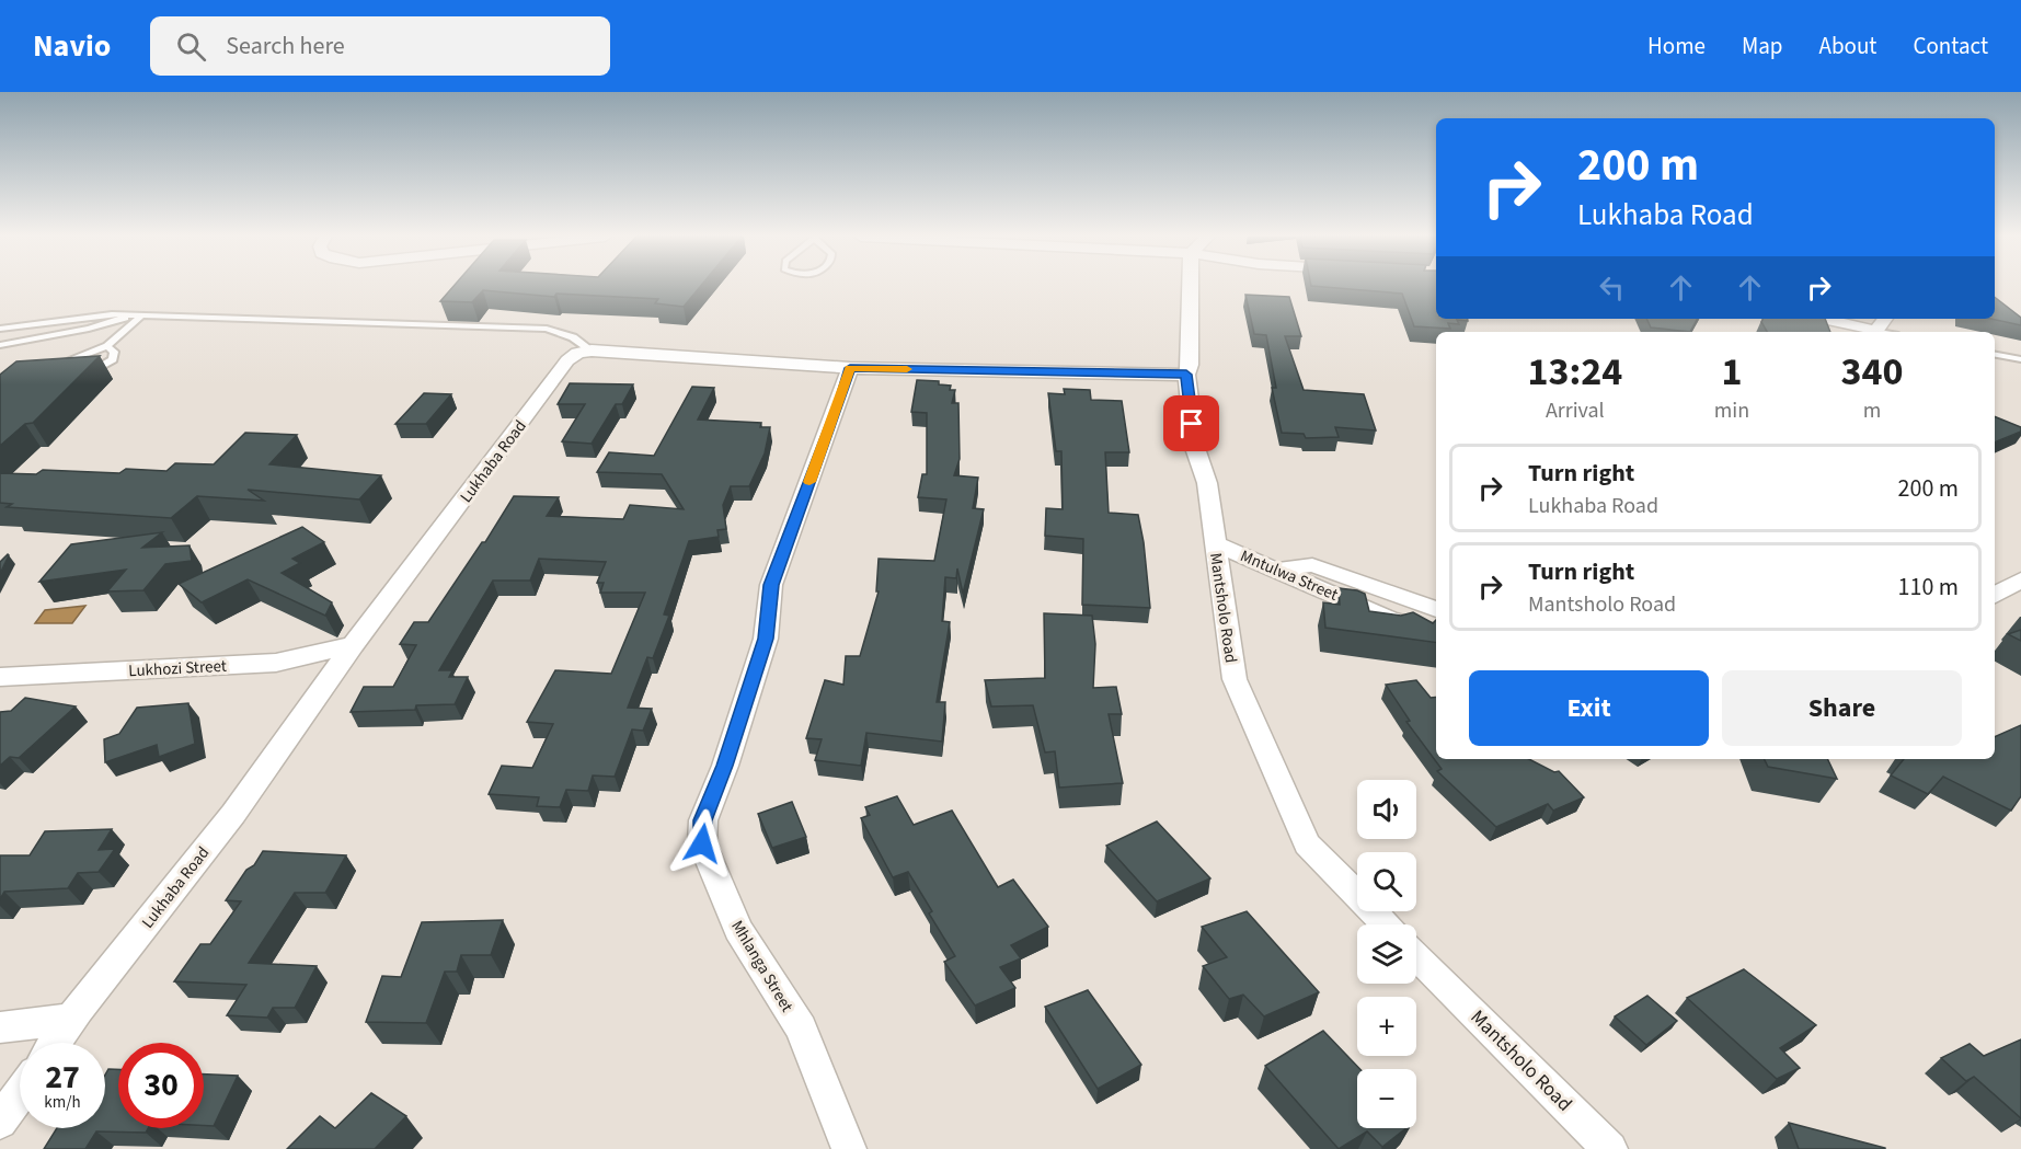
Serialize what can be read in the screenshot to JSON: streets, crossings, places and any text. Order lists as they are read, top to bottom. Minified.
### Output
{"streets":{"street":["Lukhaba Road","Mntulwa Street","Mantsholo Road","Lukhozi Street","Mhlanga Street"]},"crossings":[["Lukhaba Road","Lukhozi Street"],["Mntulwa Street","Mantsholo Road"]],"page":{"header":"Navio","search":"Search here","nav":["Home","Map","About","Contact"],"turn":["200 m","Lukhaba Road"],"eta":["13:24","Arrival","1","min","340","m"],"list":[{"name":"Turn right","note":"Lukhaba Road","value":"200 m"},{"name":"Turn right","note":"Mantsholo Road","value":"110 m"}],"buttons":["Exit","Share"],"map_buttons":["+","−"],"speed":"27 km/h","limit":"30"}}
